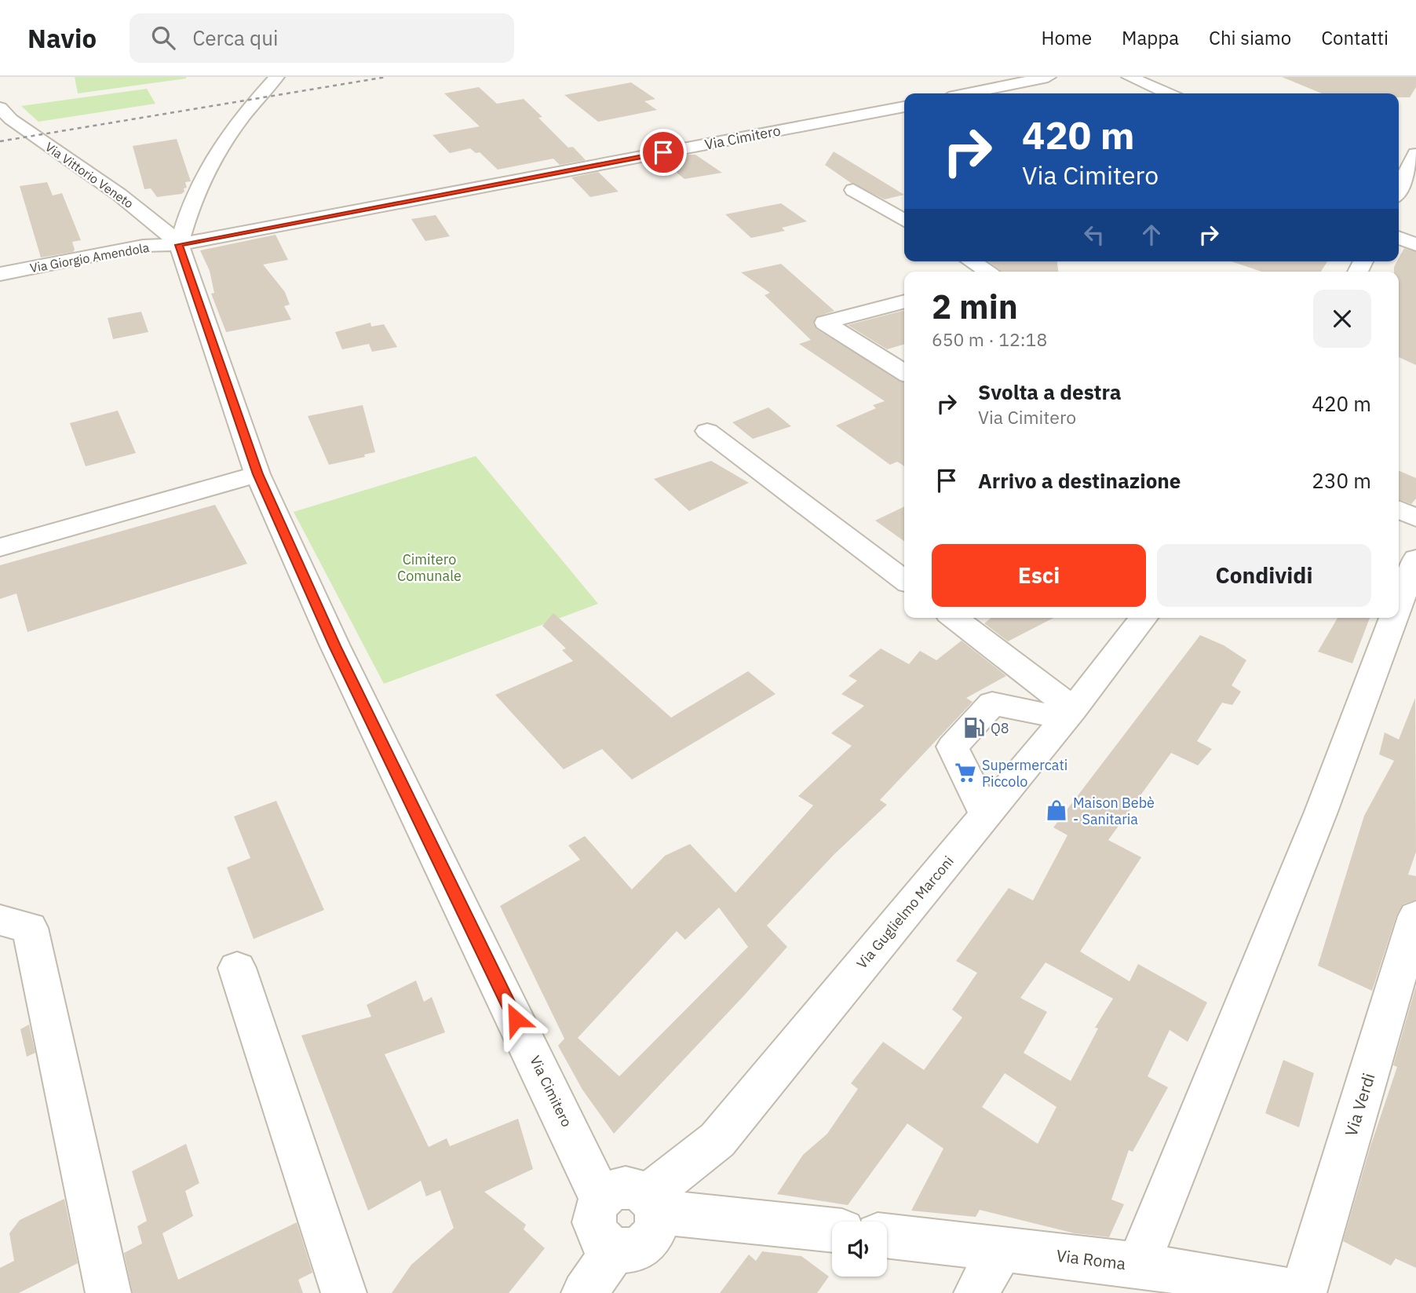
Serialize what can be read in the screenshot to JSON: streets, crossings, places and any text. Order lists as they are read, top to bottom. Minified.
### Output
{"streets":{"street":["Via Cimitero","Via Vittorio Veneto","Via Giorgio Amendola","Via Guglielmo Marconi","Via Verdi","Via Roma"]},"crossings":[["Via Cimitero","Via Vittorio Veneto"],["Via Cimitero","Via Giorgio Amendola"],["Via Cimitero","Via Guglielmo Marconi"],["Via Vittorio Veneto","Via Giorgio Amendola"],["Via Verdi","Via Roma"]],"parks":["Cimitero Comunale"],"places":{"fuel station":["Q8"],"supermarket":["Supermercati Piccolo"],"shop":["Maison Bebè - Sanitaria"]},"page":{"header":"Navio","search":"Cerca qui","nav":["Home","Mappa","Chi siamo","Contatti"],"turn":["420 m","Via Cimitero"],"heading":["2 min","650 m · 12:18"],"list":[{"name":"Svolta a destra","note":"Via Cimitero","value":"420 m"},{"name":"Arrivo a destinazione","value":"230 m"}],"buttons":["Esci","Condividi"]}}
